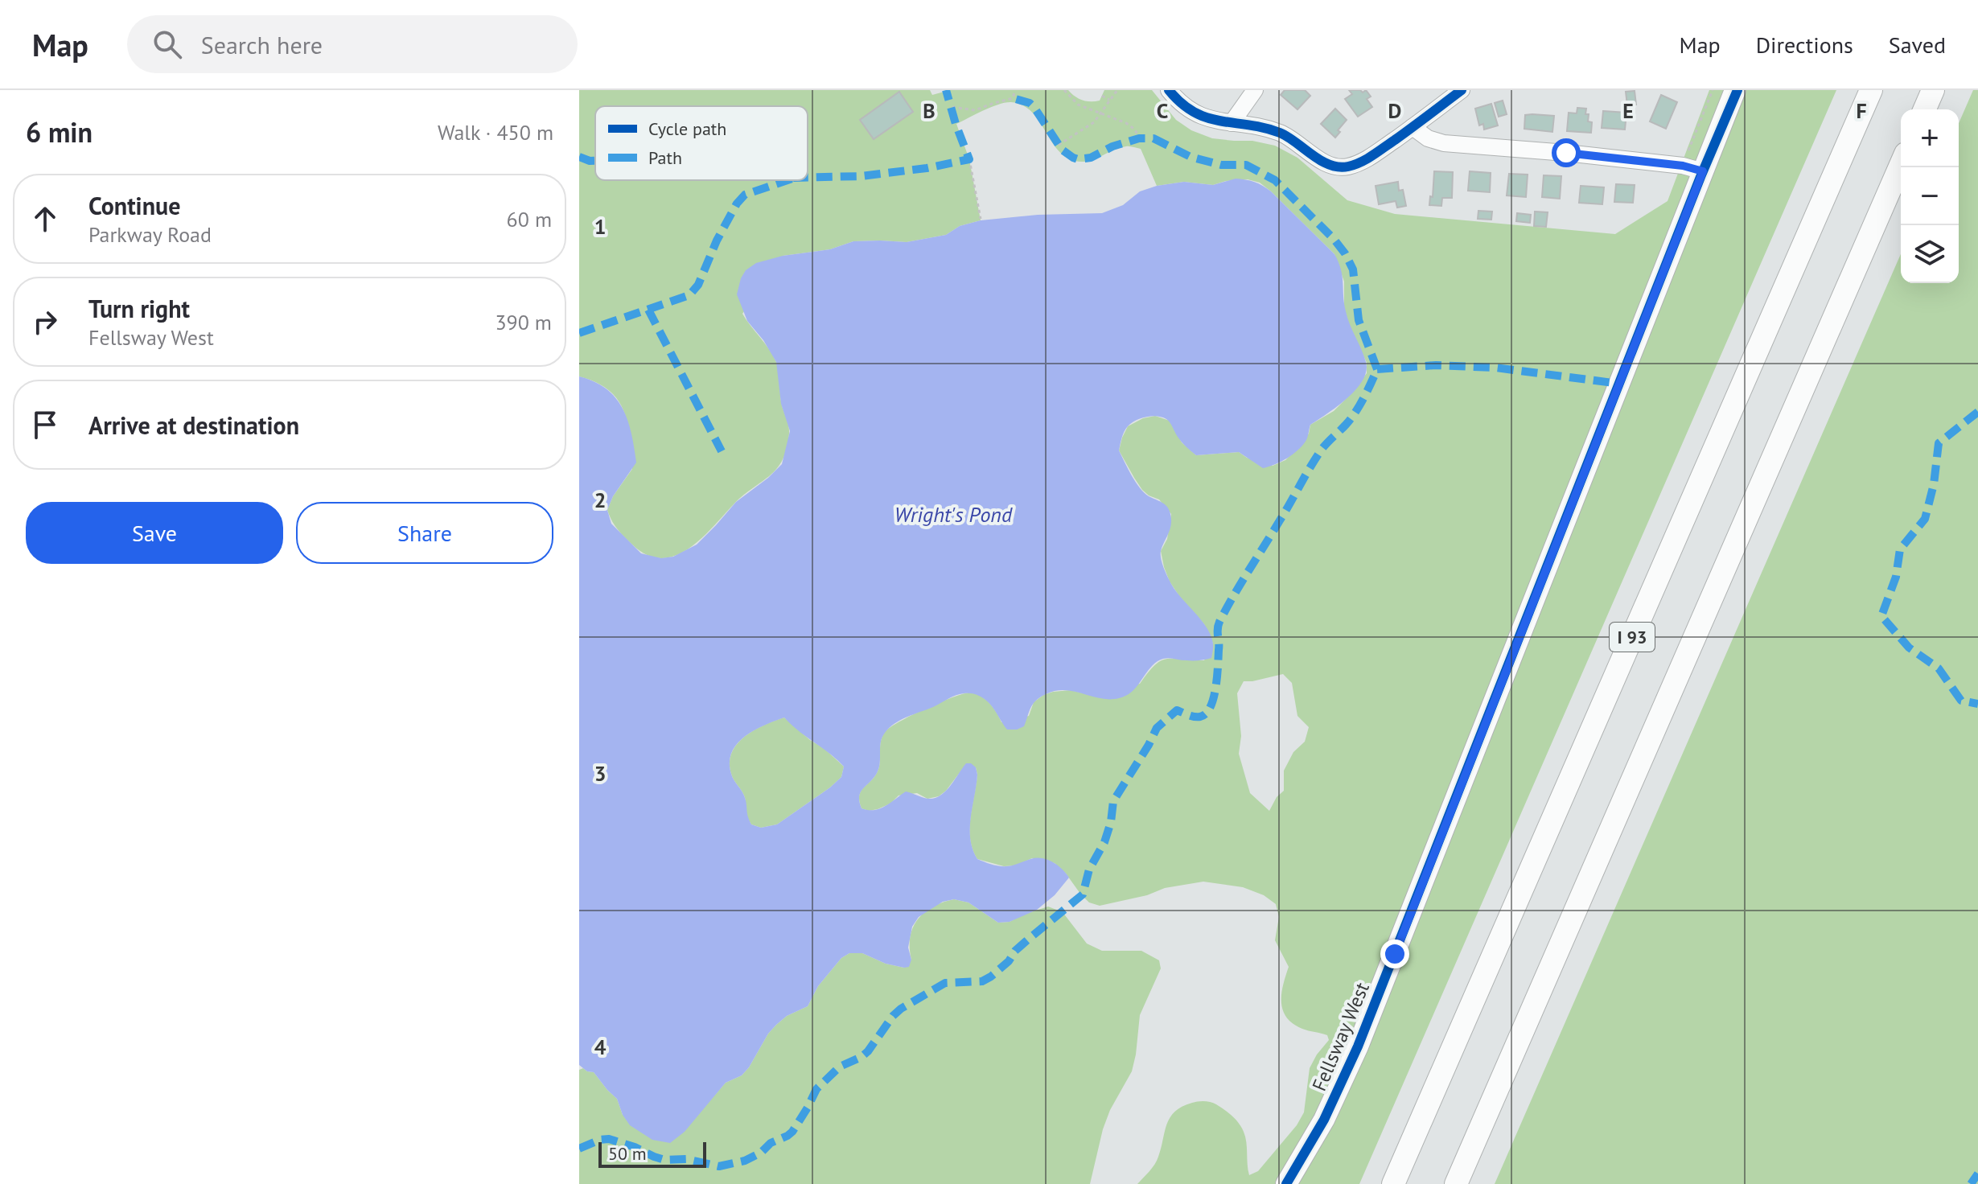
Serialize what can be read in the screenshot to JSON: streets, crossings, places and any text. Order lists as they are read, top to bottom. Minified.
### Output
{"streets":{"highway":["I 93"],"main road":["Fellsway West"]},"water":["Wright's Pond"],"legend":["Cycle path","Path"],"scale_bar":"50 m","page":{"header":"Map","search":"Search here","nav":["Map","Directions","Saved"],"heading":["6 min","Walk · 450 m"],"map_buttons":["+","−"],"list":[["Continue","Parkway Road","60 m"],["Turn right","Fellsway West","390 m"],"Arrive at destination"],"buttons":["Save","Share"],"scale":"50 m"},"grid":{"columns":["B","C","D","E","F"],"rows":["1","2","3","4"]}}
